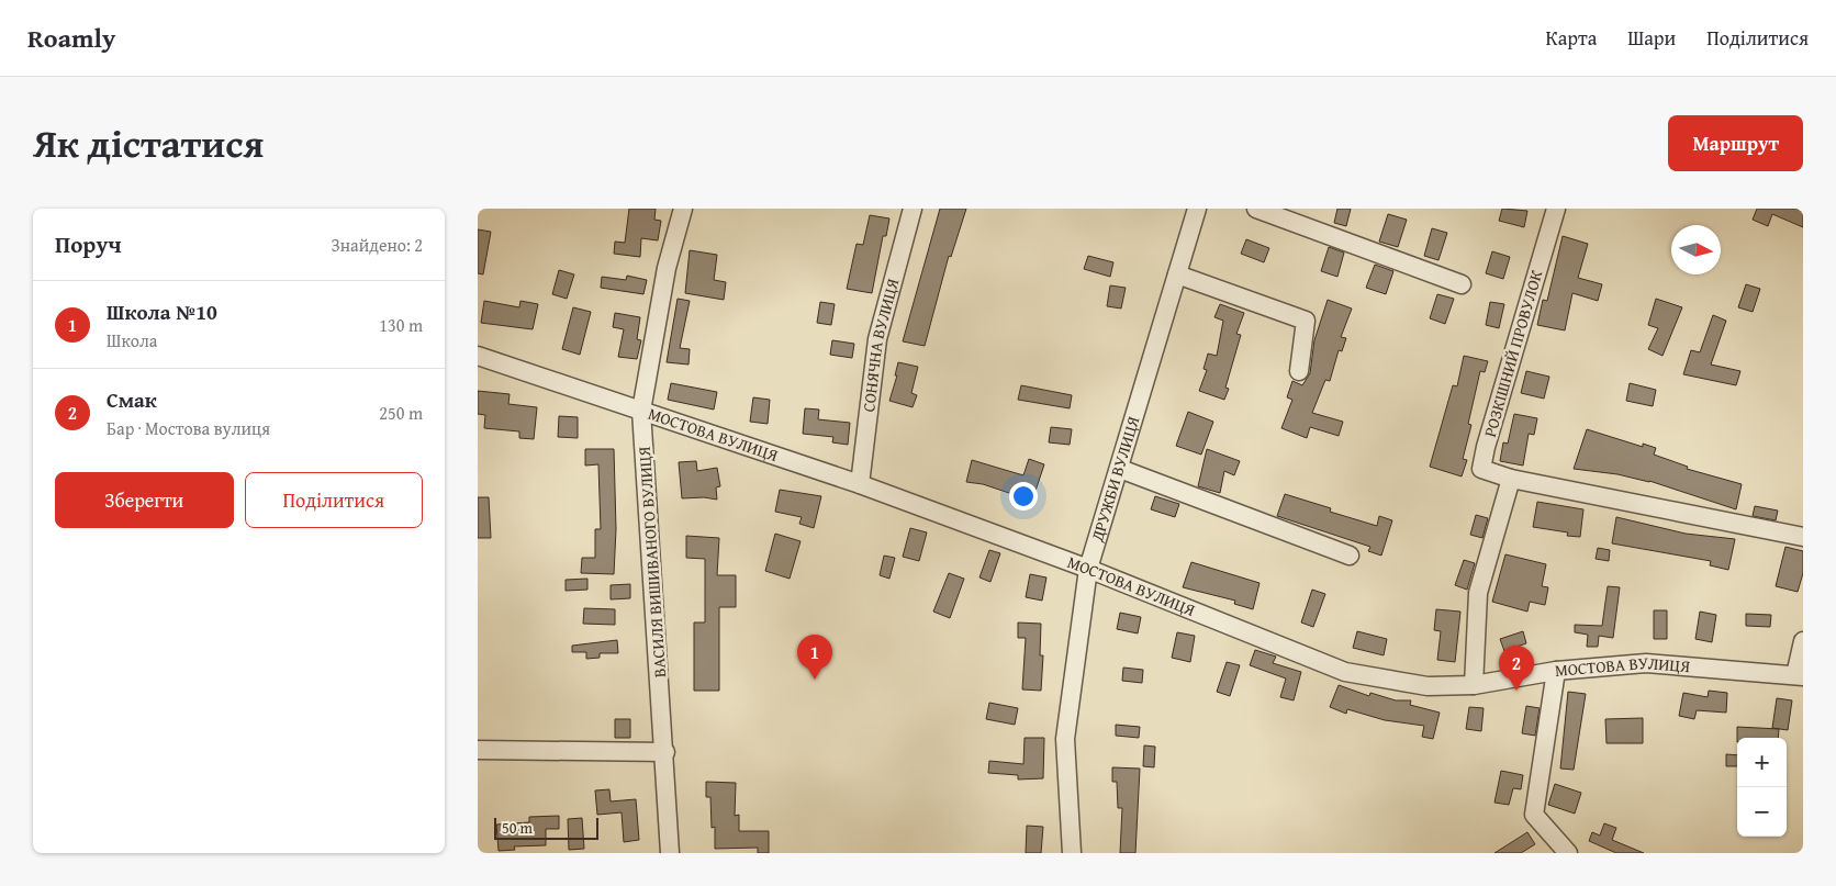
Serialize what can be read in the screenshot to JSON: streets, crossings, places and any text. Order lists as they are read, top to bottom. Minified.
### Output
{"streets":{"street":["СОНЯЧНА ВУЛИЦЯ","РОЗКІШНИЙ ПРОВУЛОК","МОСТОВА ВУЛИЦЯ","ДРУЖБИ ВУЛИЦЯ","ВАСИЛЯ ВИШИВАНОГО ВУЛИЦЯ"]},"crossings":[["СОНЯЧНА ВУЛИЦЯ","МОСТОВА ВУЛИЦЯ"],["МОСТОВА ВУЛИЦЯ","ДРУЖБИ ВУЛИЦЯ"],["МОСТОВА ВУЛИЦЯ","ВАСИЛЯ ВИШИВАНОГО ВУЛИЦЯ"]],"scale_bar":"50 m","north":"right","page":{"header":"Roamly","nav":["Карта","Шари","Поділитися"],"title":"Як дістатися","buttons":["Маршрут",["Зберегти","Поділитися"]],"heading":["Поруч","Знайдено: 2"],"list":[{"mark":"1","name":"Школа №10","note":"Школа","value":"130 m"},{"mark":"2","name":"Смак","note":"Бар · Мостова вулиця","value":"250 m"}],"pins":["1","2"],"map_buttons":["+","−"],"scale":"50 m"}}
